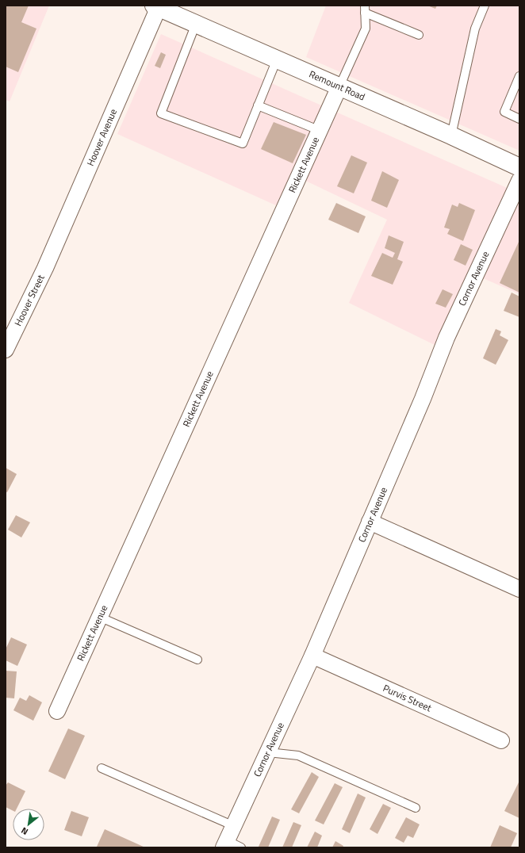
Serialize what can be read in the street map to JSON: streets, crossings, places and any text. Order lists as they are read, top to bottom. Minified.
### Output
{"streets":{"main road":["Remount Road"],"street":["Hoover Avenue","Rickett Avenue","Cornor Avenue","Hoover Street","Purvis Street"]},"crossings":[["Remount Road","Hoover Avenue"],["Remount Road","Rickett Avenue"],["Hoover Avenue","Hoover Street"],["Cornor Avenue","Purvis Street"]],"north":"bottom left"}
